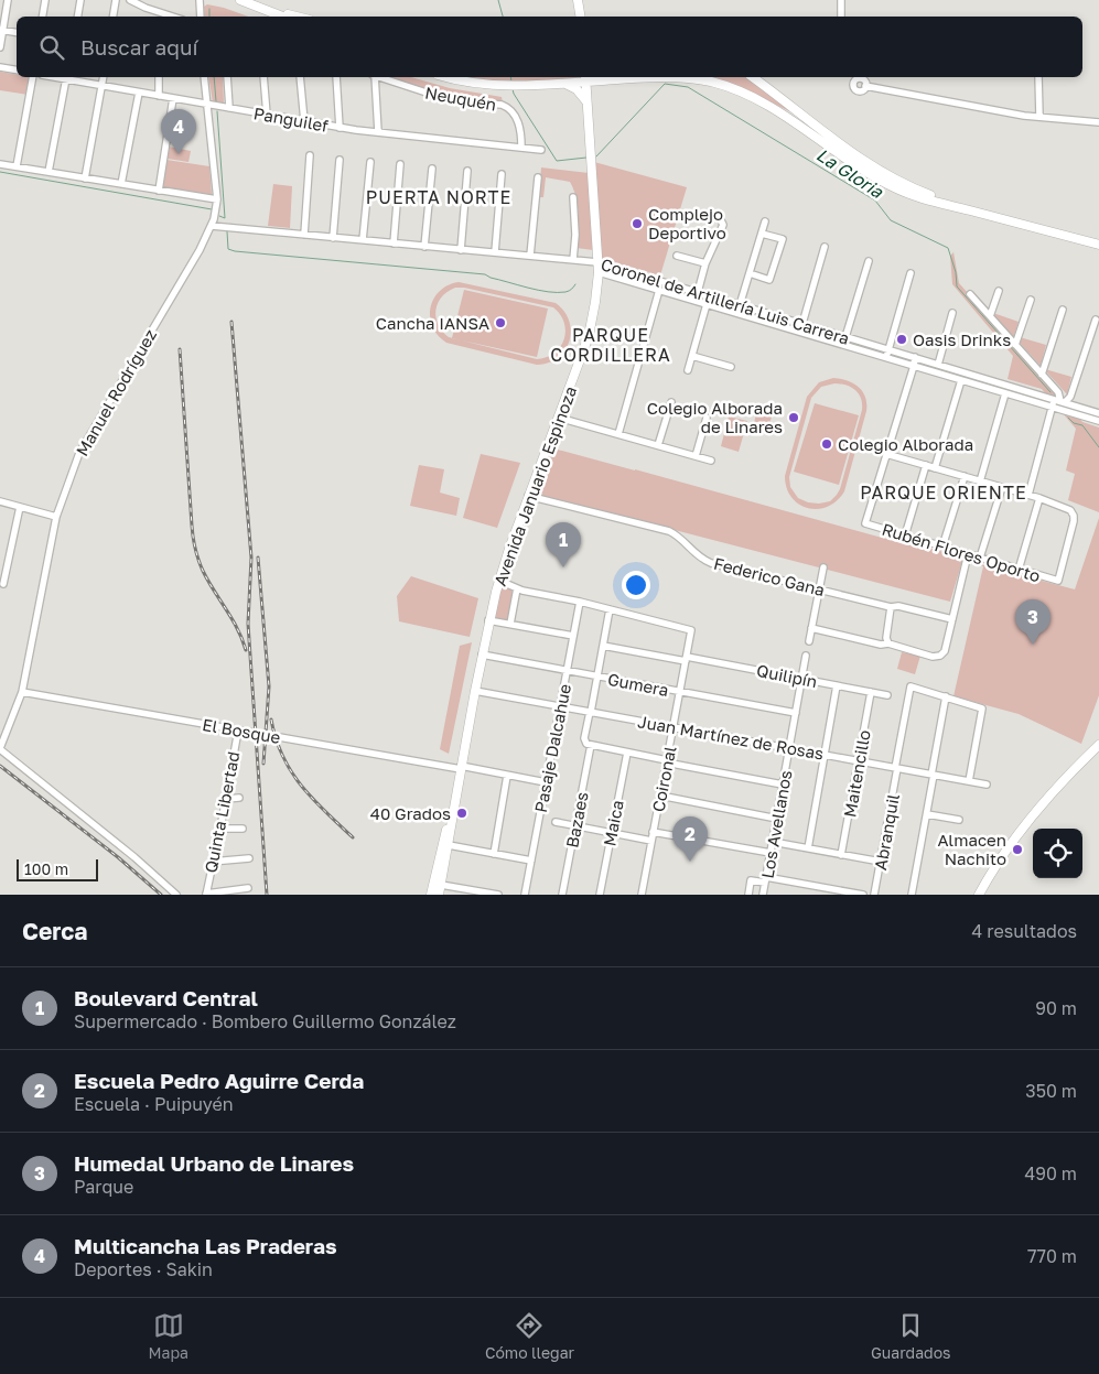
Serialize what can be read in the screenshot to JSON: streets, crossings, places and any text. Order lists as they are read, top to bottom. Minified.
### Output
{"streets":{"main road":["Avenida Januario Espinoza"],"street":["Neuquén","Panguilef","Coronel de Artillería Luis Carrera","Manuel Rodríguez","Rubén Flores Oporto","Federico Gana","Quilipín","Gumera","El Bosque","Juan Martínez de Rosas","Pasaje Dalcahue","Maitencillo","Coironal","Quinta Libertad","Bazaes","Maica","Los Avellanos","Abranquil"]},"crossings":[["Neuquén","Panguilef"],["Panguilef","Manuel Rodríguez"],["Coronel de Artillería Luis Carrera","Manuel Rodríguez"],["Coronel de Artillería Luis Carrera","Avenida Januario Espinoza"],["Manuel Rodríguez","El Bosque"],["Avenida Januario Espinoza","Federico Gana"],["Avenida Januario Espinoza","Gumera"],["Avenida Januario Espinoza","El Bosque"],["Avenida Januario Espinoza","Juan Martínez de Rosas"],["Quilipín","Maitencillo"],["Quilipín","Coironal"],["Quilipín","Los Avellanos"],["Gumera","Pasaje Dalcahue"],["Gumera","Coironal"],["Gumera","Los Avellanos"],["El Bosque","Pasaje Dalcahue"],["El Bosque","Quinta Libertad"],["Juan Martínez de Rosas","Pasaje Dalcahue"],["Juan Martínez de Rosas","Maitencillo"],["Juan Martínez de Rosas","Coironal"],["Juan Martínez de Rosas","Bazaes"],["Juan Martínez de Rosas","Los Avellanos"],["Juan Martínez de Rosas","Abranquil"]],"districts":["PUERTA NORTE","PARQUE CORDILLERA","PARQUE ORIENTE"],"water":["La Gloria"],"places":["Complejo Deportivo","Cancha IANSA","Oasis Drinks","Colegio Alborada de Linares","Colegio Alborada","40 Grados","Almacen Nachito"],"scale_bar":"100 m","page":{"search":"Buscar aquí","pins":["4","1","3","2"],"scale":"100 m","heading":["Cerca","4 resultados"],"list":[{"mark":"1","name":"Boulevard Central","note":"Supermercado · Bombero Guillermo González","value":"90 m"},{"mark":"2","name":"Escuela Pedro Aguirre Cerda","note":"Escuela · Puipuyén","value":"350 m"},{"mark":"3","name":"Humedal Urbano de Linares","note":"Parque","value":"490 m"},{"mark":"4","name":"Multicancha Las Praderas","note":"Deportes · Sakin","value":"770 m"}],"nav":["Mapa","Cómo llegar","Guardados"]}}
